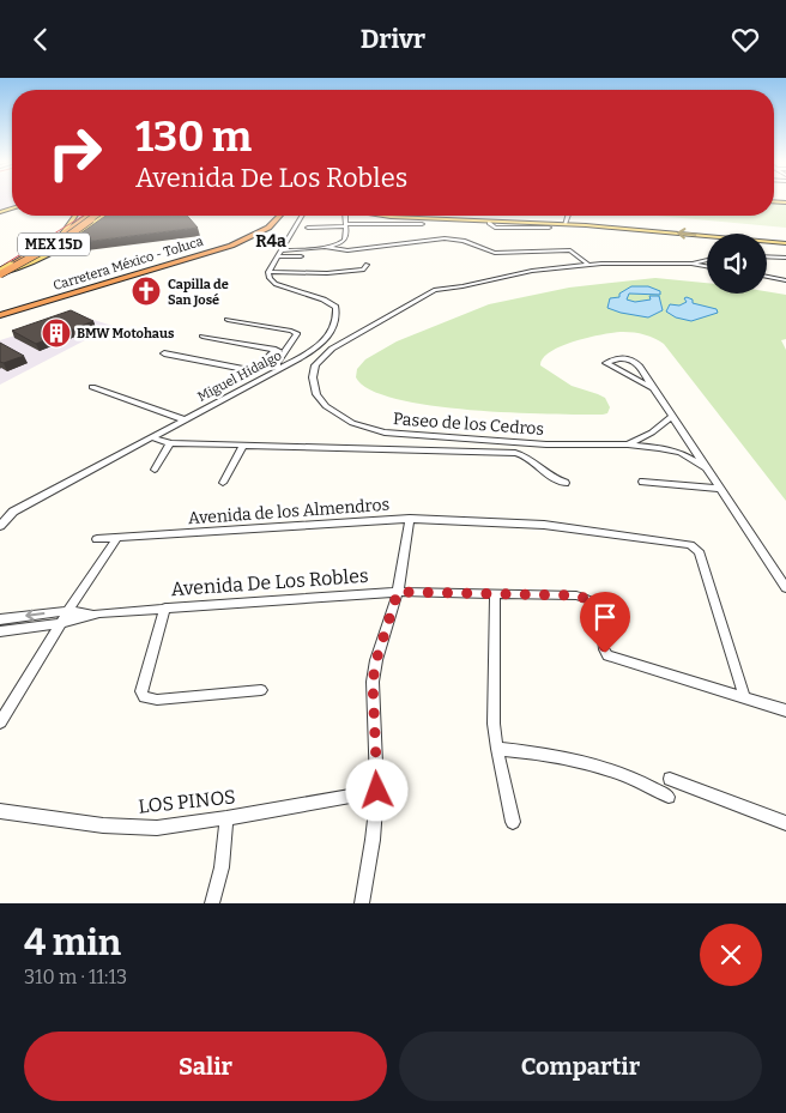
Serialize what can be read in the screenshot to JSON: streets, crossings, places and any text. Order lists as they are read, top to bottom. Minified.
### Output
{"streets":{"highway":["MEX 15D","Carretera México - Toluca"],"street":["Miguel Hidalgo","Paseo de los Cedros","Avenida de los Almendros","Avenida De Los Robles","LOS PINOS"]},"crossings":[["Avenida de los Almendros","Avenida De Los Robles"],["Avenida de los Almendros","LOS PINOS"]],"districts":["R4a"],"places":{"church":["Capilla de San José"],"building":["BMW Motohaus"]},"page":{"header":"Drivr","turn":["130 m","Avenida De Los Robles"],"heading":["4 min","310 m · 11:13"],"buttons":["Salir","Compartir"]}}
